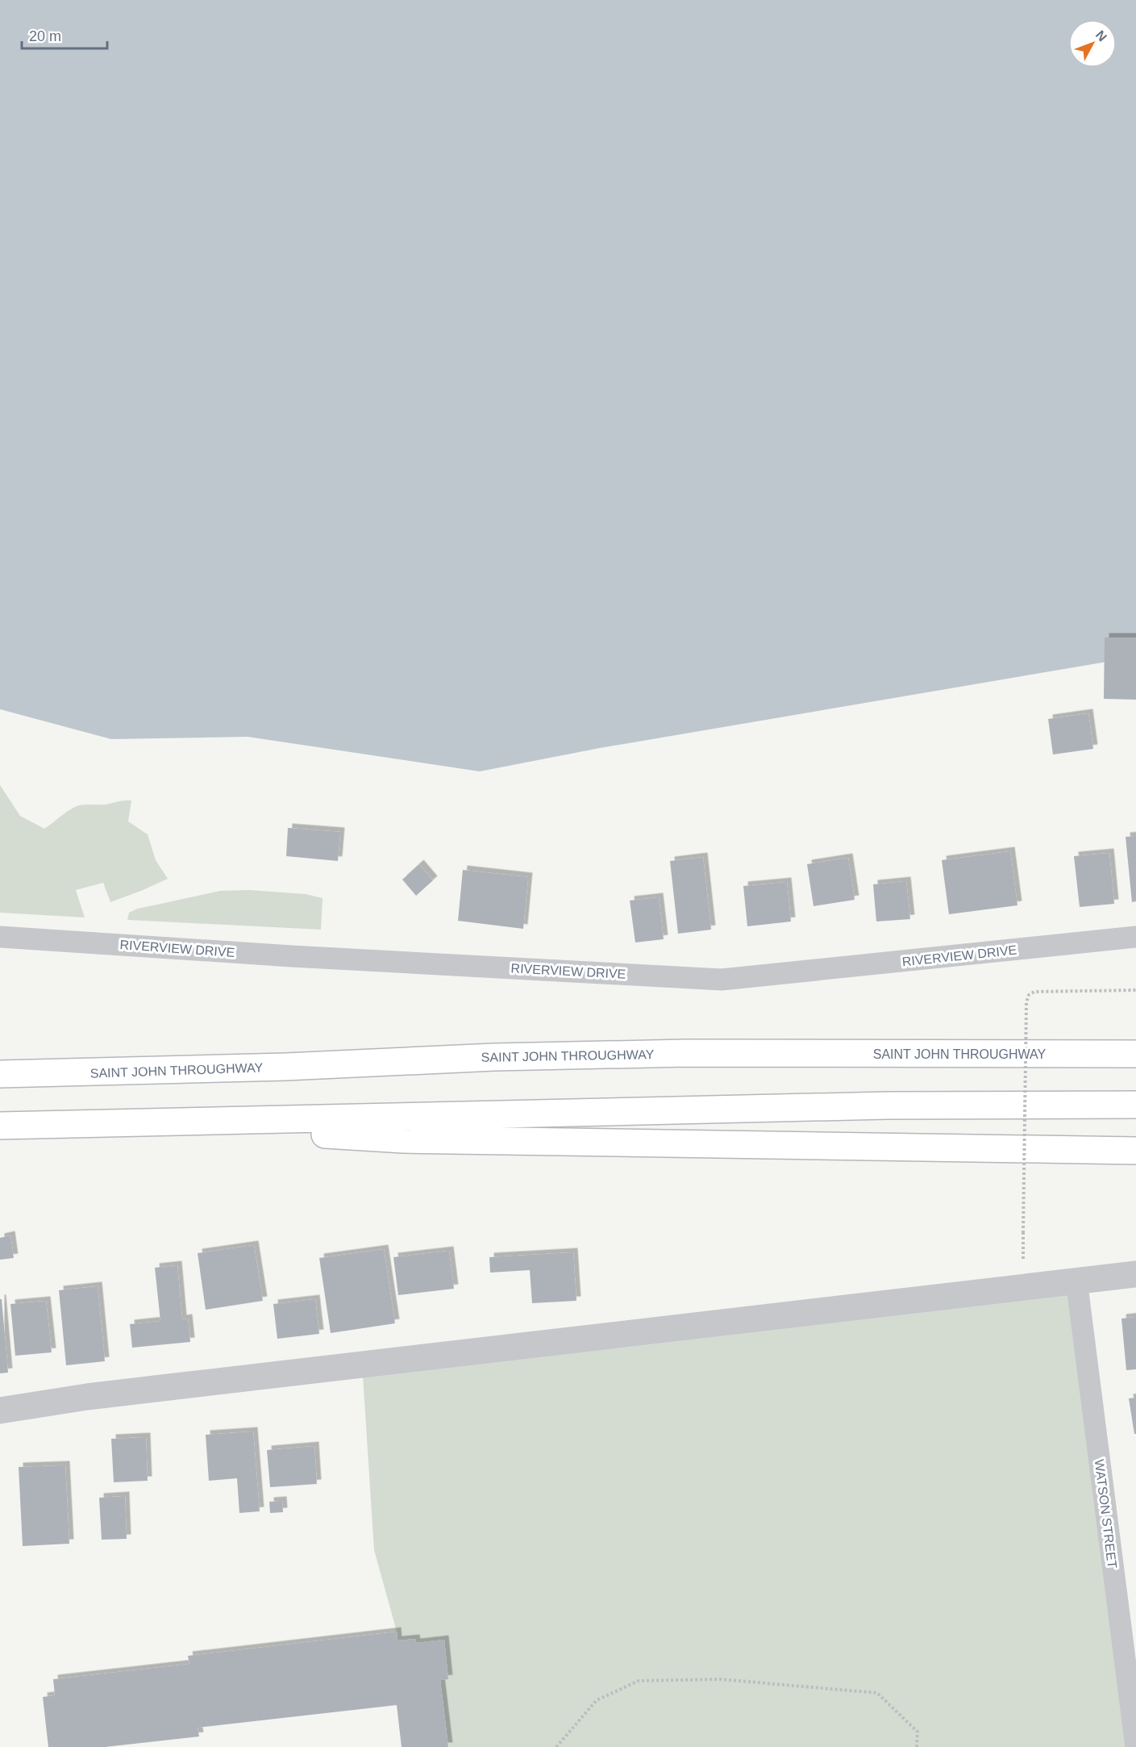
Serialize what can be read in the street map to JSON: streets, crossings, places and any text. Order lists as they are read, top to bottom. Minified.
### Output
{"streets":{"highway":["SAINT JOHN THROUGHWAY"],"street":["RIVERVIEW DRIVE","WATSON STREET"]},"scale_bar":"20 m","north":"top right"}
